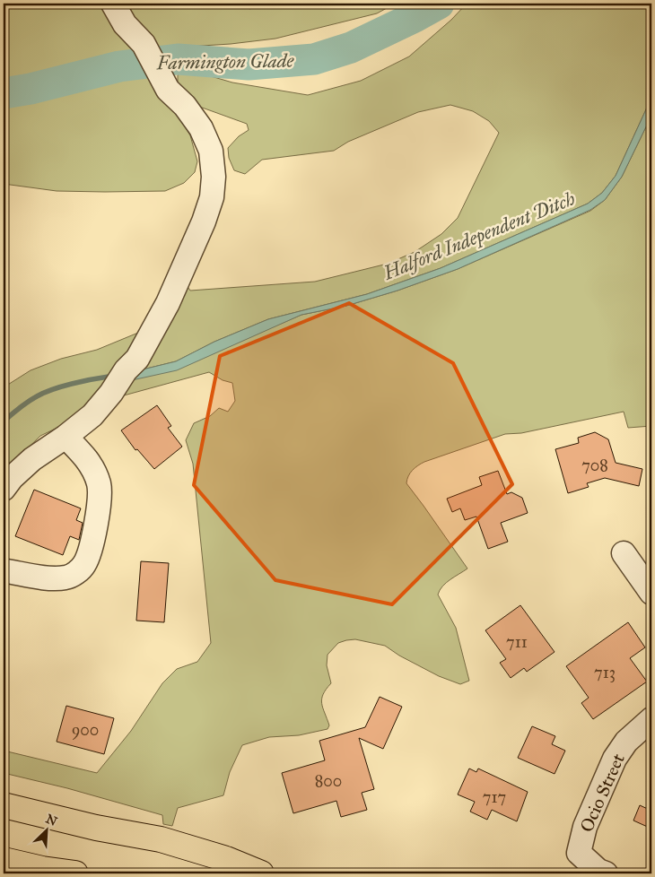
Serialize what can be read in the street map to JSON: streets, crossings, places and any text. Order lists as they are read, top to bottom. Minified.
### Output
{"streets":{"street":["Ocio Street"]},"water":["Farmington Glade","Halford Independent Ditch"],"house_numbers":["708","711","713","900","800","717"],"north":"top right"}
